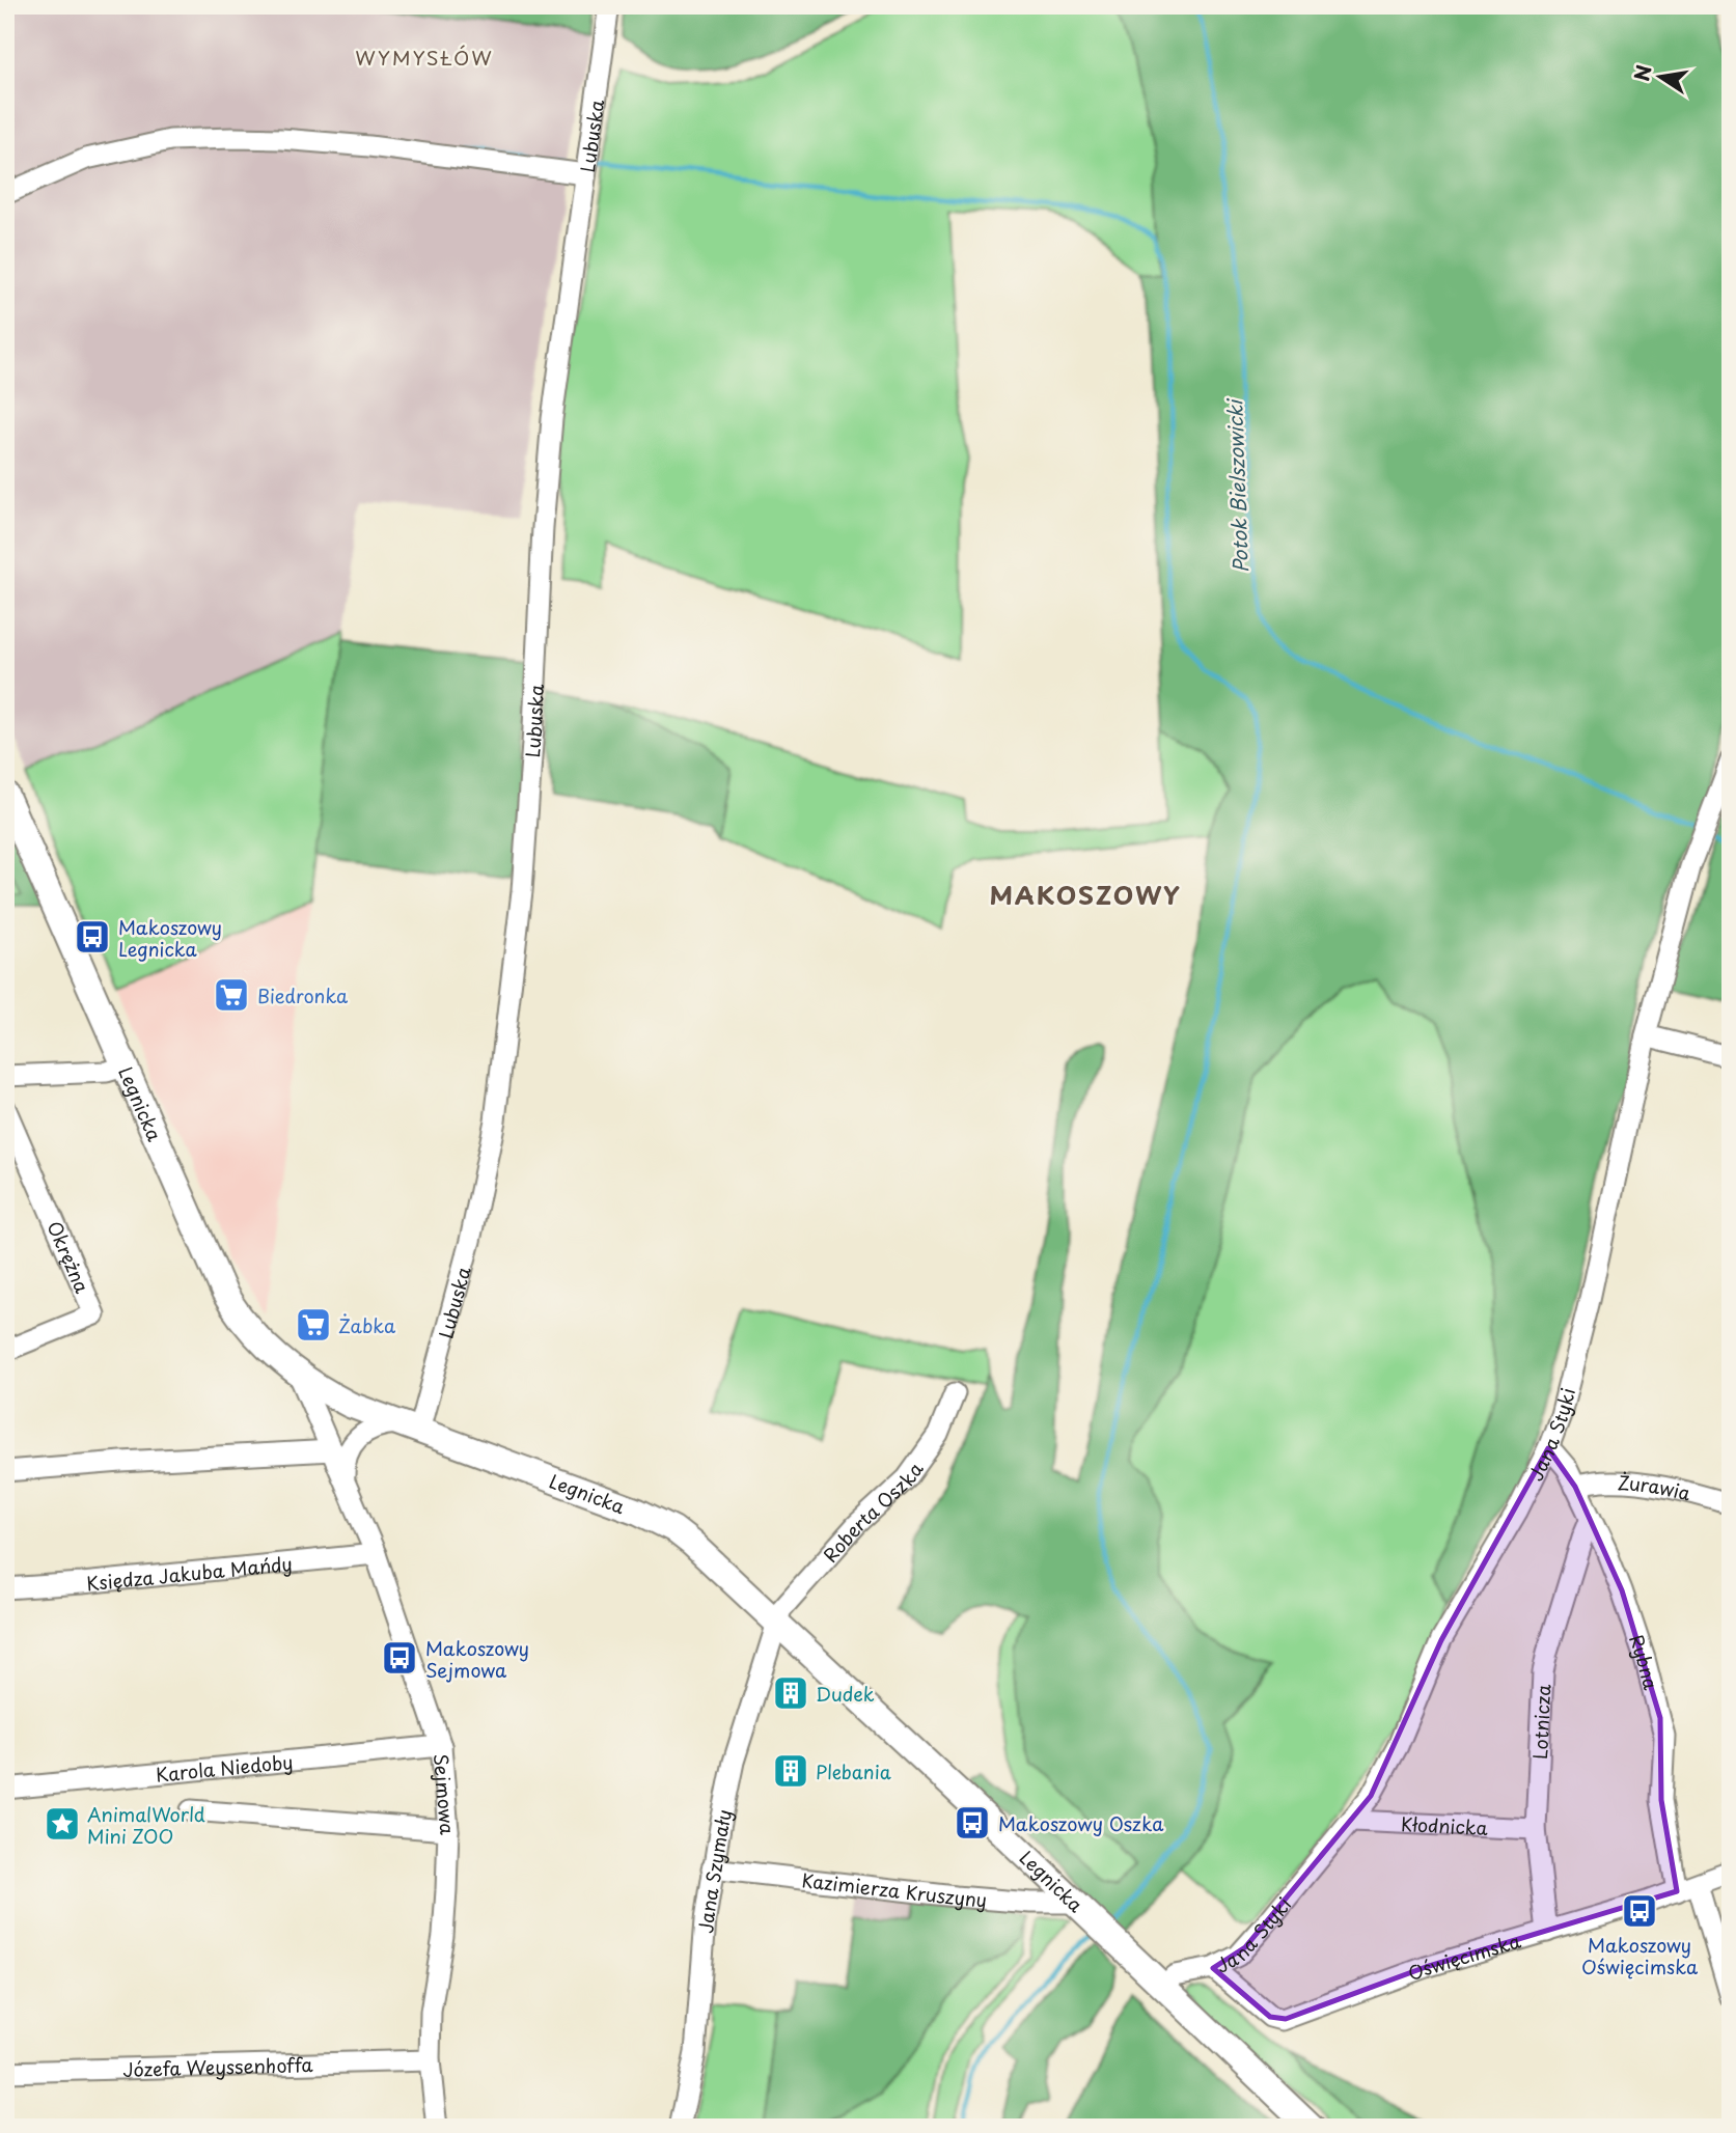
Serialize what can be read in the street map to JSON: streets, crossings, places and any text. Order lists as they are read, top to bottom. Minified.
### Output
{"streets":{"main road":["Legnicka"],"street":["Lubuska","Okrężna","Jana Styki","Żurawia","Roberta Oszka","Księdza Jakuba Mańdy","Rybna","Lotnicza","Karola Niedoby","Sejmowa","Kłodnicka","Jana Szymały","Kazimierza Kruszyny","Oświęcimska","Józefa Weyssenhoffa"]},"crossings":[["Lubuska","Legnicka"],["Legnicka","Jana Styki"],["Legnicka","Roberta Oszka"],["Legnicka","Sejmowa"],["Legnicka","Jana Szymały"],["Legnicka","Kazimierza Kruszyny"],["Jana Styki","Rybna"],["Jana Styki","Kłodnicka"],["Jana Styki","Oświęcimska"],["Żurawia","Rybna"],["Roberta Oszka","Jana Szymały"],["Księdza Jakuba Mańdy","Sejmowa"],["Rybna","Lotnicza"],["Rybna","Oświęcimska"],["Lotnicza","Kłodnicka"],["Lotnicza","Oświęcimska"],["Karola Niedoby","Sejmowa"],["Sejmowa","Józefa Weyssenhoffa"],["Jana Szymały","Kazimierza Kruszyny"]],"districts":["WYMYSŁÓW","MAKOSZOWY"],"water":["Potok Bielszowicki"],"places":{"bus stop":["Makoszowy Legnicka","Makoszowy Sejmowa","Makoszowy Oszka","Makoszowy Oświęcimska"],"supermarket":["Biedronka","Żabka"],"building":["Dudek","Plebania"],"place":["AnimalWorld Mini ZOO"]},"north":"left"}
